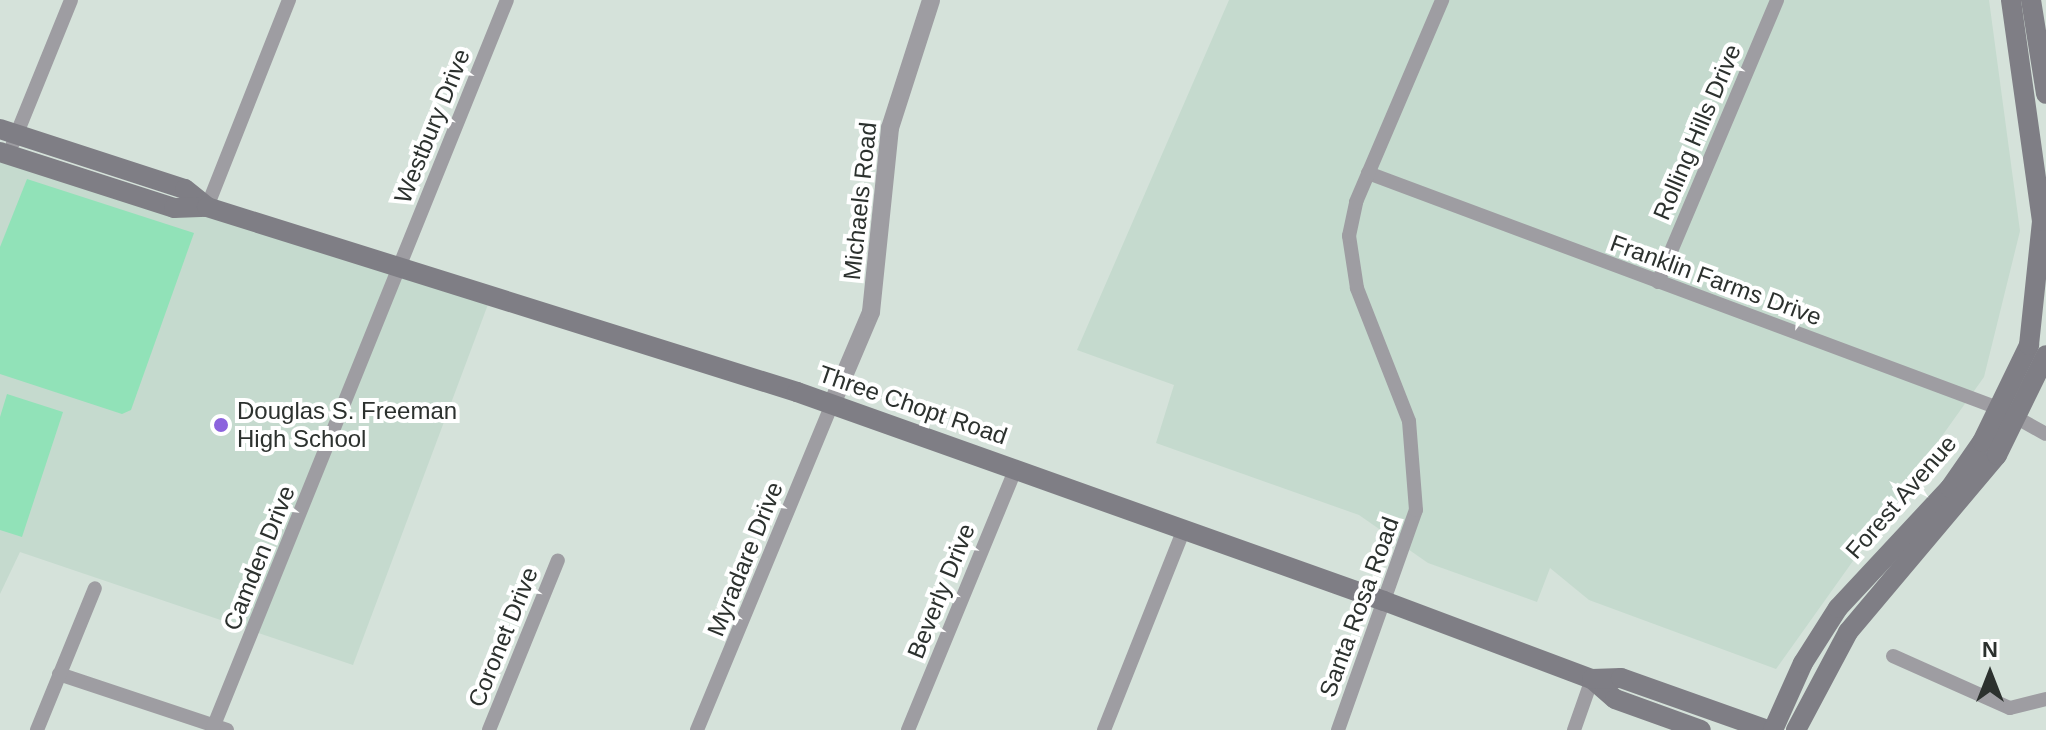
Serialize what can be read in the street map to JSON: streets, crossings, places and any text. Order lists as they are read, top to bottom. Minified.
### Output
{"streets":{"main road":["Three Chopt Road","Forest Avenue"],"street":["Westbury Drive","Rolling Hills Drive","Michaels Road","Franklin Farms Drive","Camden Drive","Myradare Drive","Beverly Drive","Santa Rosa Road","Coronet Drive"]},"crossings":[["Westbury Drive","Three Chopt Road"],["Westbury Drive","Camden Drive"],["Rolling Hills Drive","Franklin Farms Drive"],["Michaels Road","Three Chopt Road"],["Michaels Road","Myradare Drive"],["Franklin Farms Drive","Forest Avenue"],["Franklin Farms Drive","Santa Rosa Road"],["Three Chopt Road","Forest Avenue"],["Three Chopt Road","Camden Drive"],["Three Chopt Road","Myradare Drive"],["Three Chopt Road","Beverly Drive"],["Three Chopt Road","Santa Rosa Road"]],"places":["Douglas S. Freeman High School"],"north":"top"}
